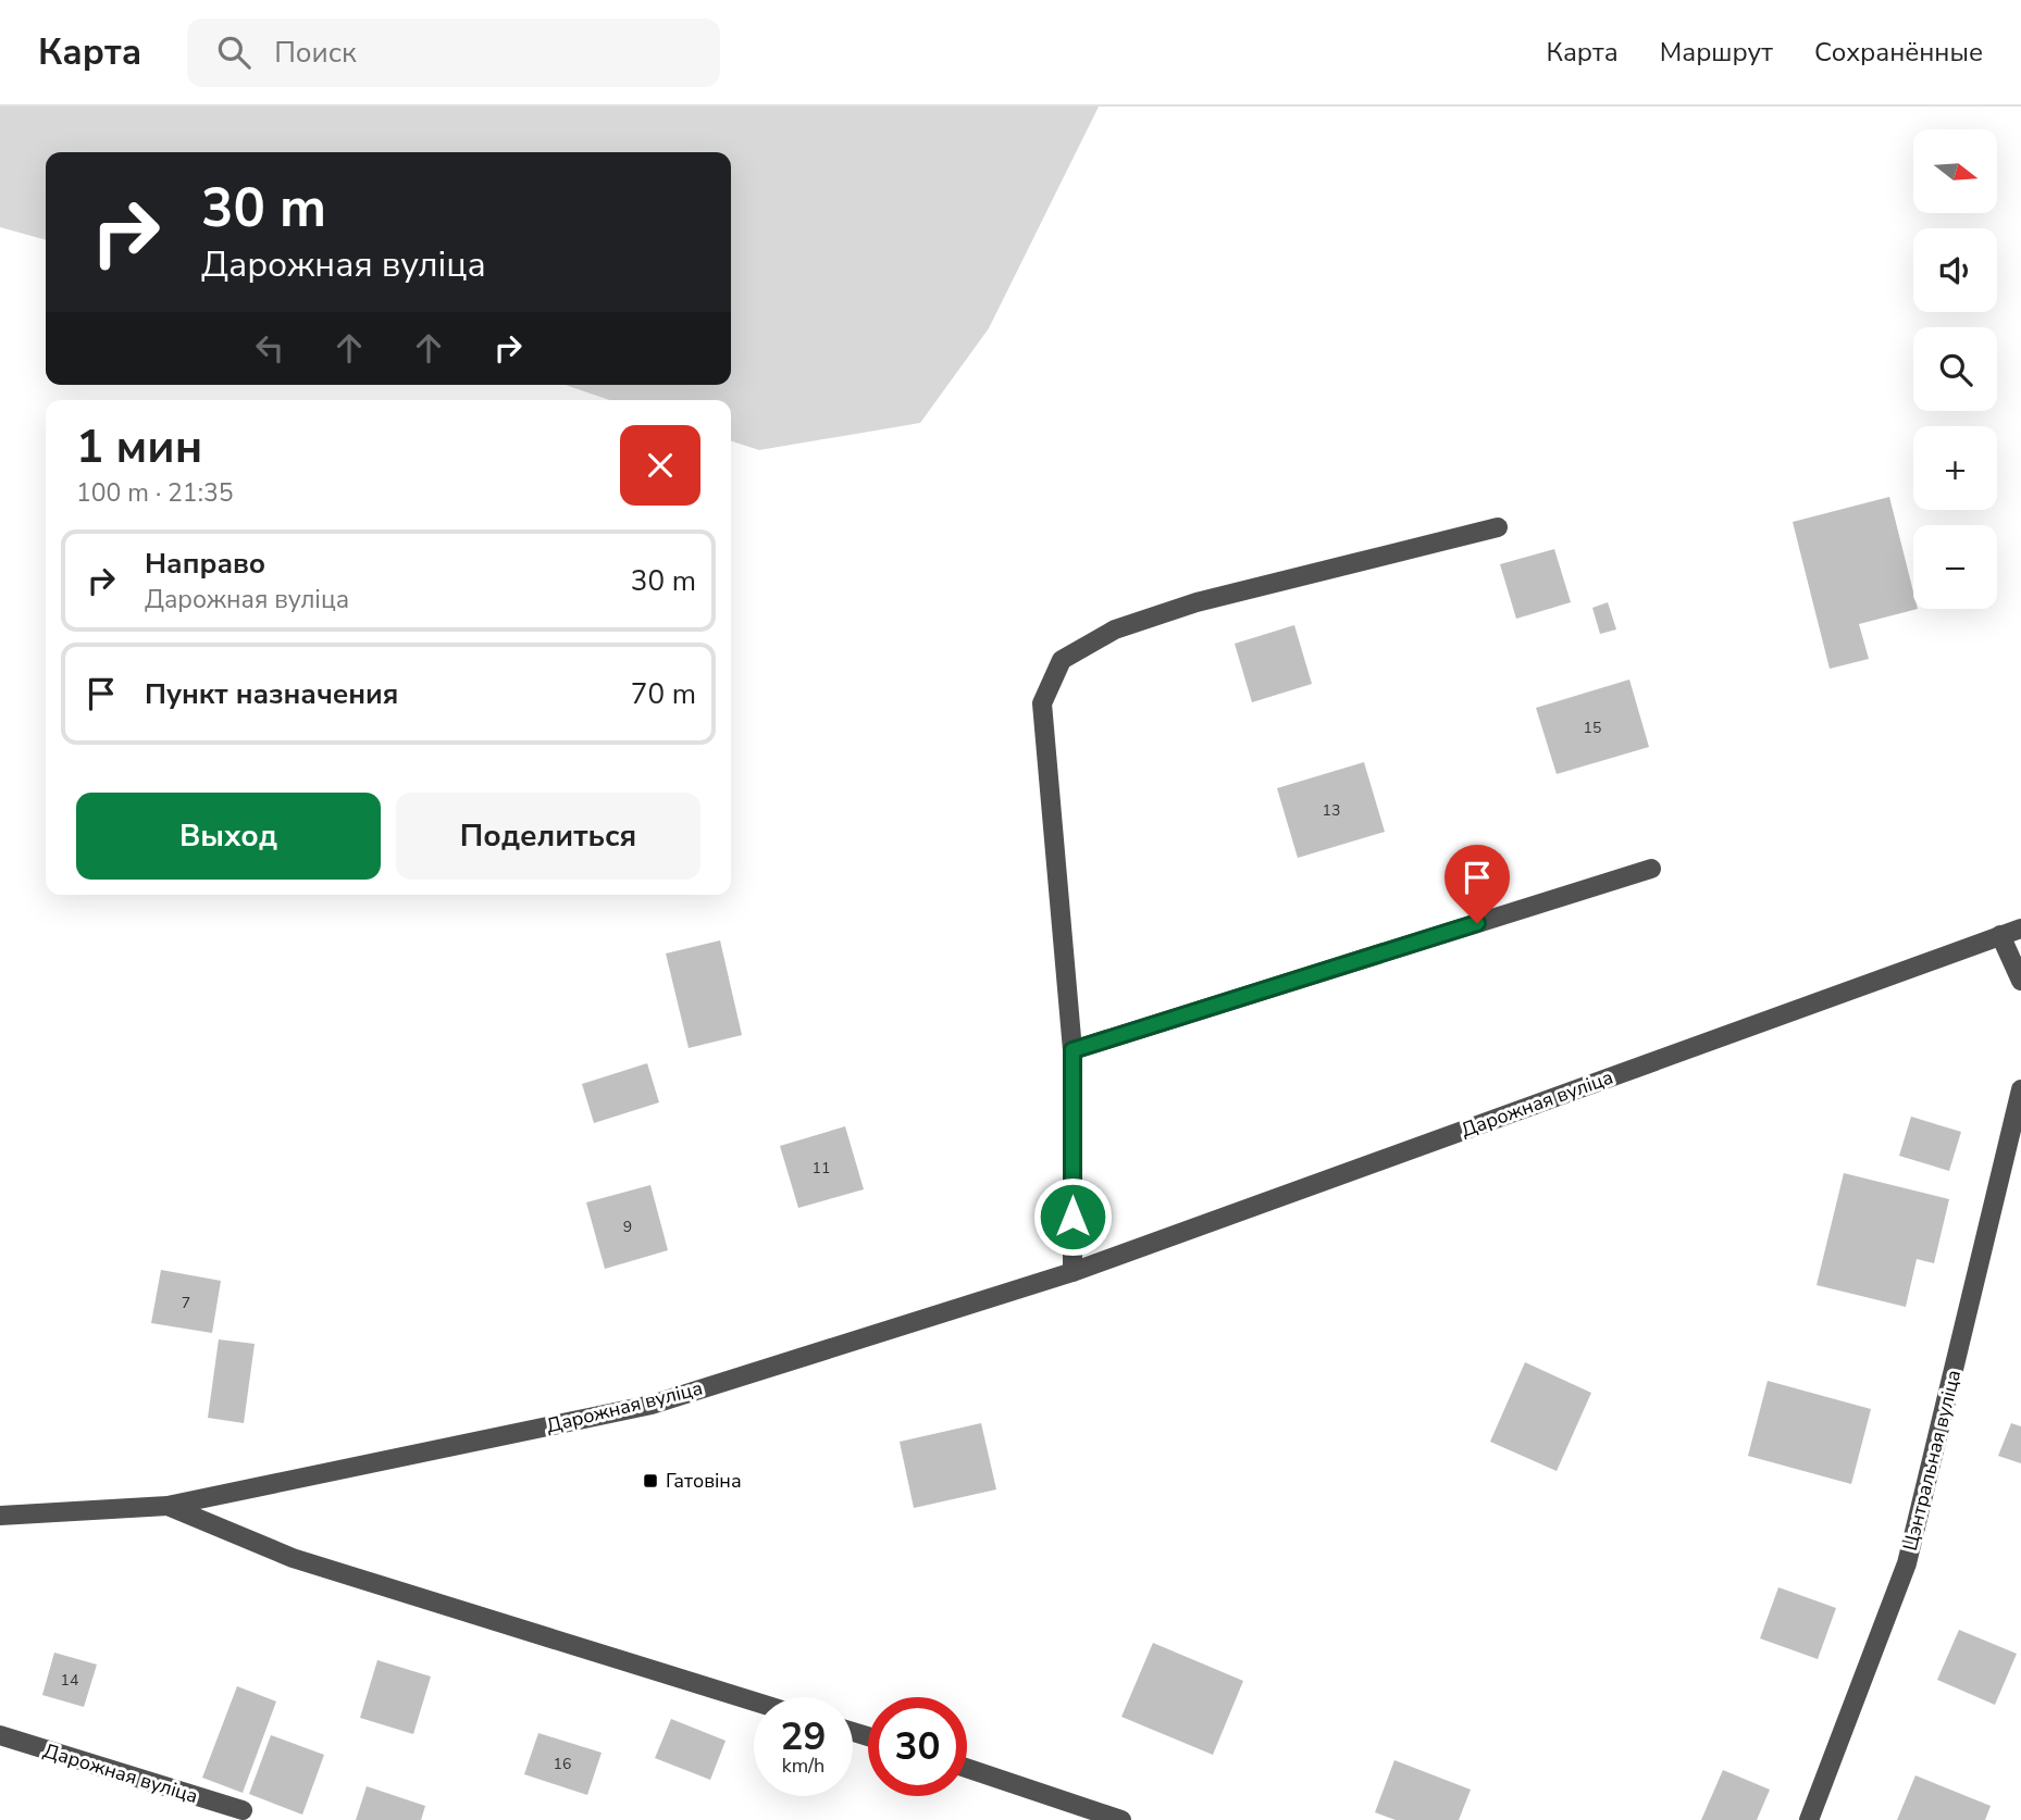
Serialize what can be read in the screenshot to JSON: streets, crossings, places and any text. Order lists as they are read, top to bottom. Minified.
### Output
{"streets":{"street":["Дарожная вуліца","Цэнтральная вуліца"]},"places":{"transit":["Гатовіна"]},"house_numbers":["15","13","11","9","7","14","16"],"north":"right","page":{"header":"Карта","search":"Поиск","nav":["Карта","Маршрут","Сохранённые"],"map_buttons":["+","−"],"turn":["30 m","Дарожная вуліца"],"heading":["1 мин","100 m · 21:35"],"list":[{"name":"Направо","note":"Дарожная вуліца","value":"30 m"},{"name":"Пункт назначения","value":"70 m"}],"buttons":["Выход","Поделиться"],"speed":"29 km/h","limit":"30"}}
